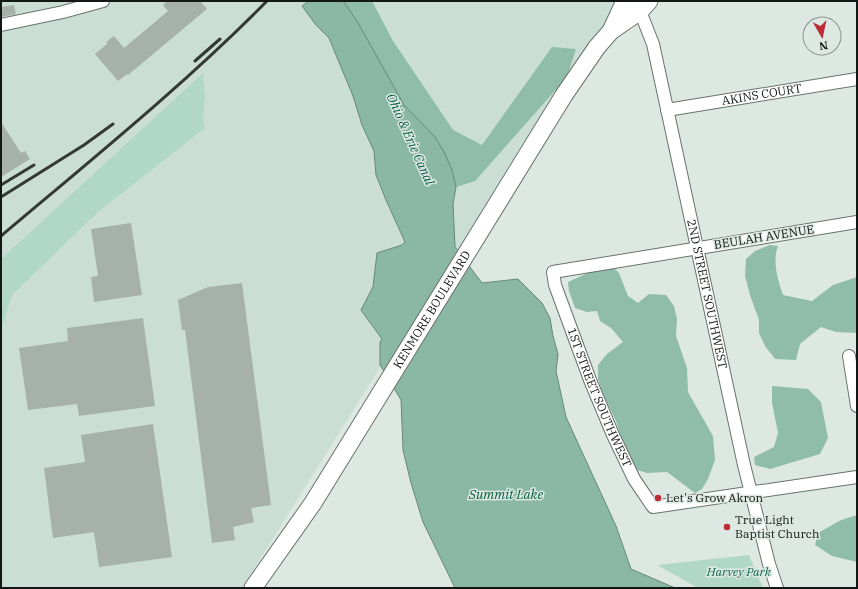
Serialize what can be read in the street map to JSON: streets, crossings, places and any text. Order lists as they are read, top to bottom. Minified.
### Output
{"streets":{"main road":["KENMORE BOULEVARD"],"street":["AKINS COURT","BEULAH AVENUE","2ND STREET SOUTHWEST","1ST STREET SOUTHWEST"]},"crossings":[["AKINS COURT","2ND STREET SOUTHWEST"],["BEULAH AVENUE","2ND STREET SOUTHWEST"],["BEULAH AVENUE","1ST STREET SOUTHWEST"],["2ND STREET SOUTHWEST","KENMORE BOULEVARD"],["2ND STREET SOUTHWEST","1ST STREET SOUTHWEST"]],"water":["Ohio & Erie Canal","Summit Lake"],"parks":["Harvey Park"],"places":["Let's Grow Akron","True Light Baptist Church"],"north":"bottom"}
